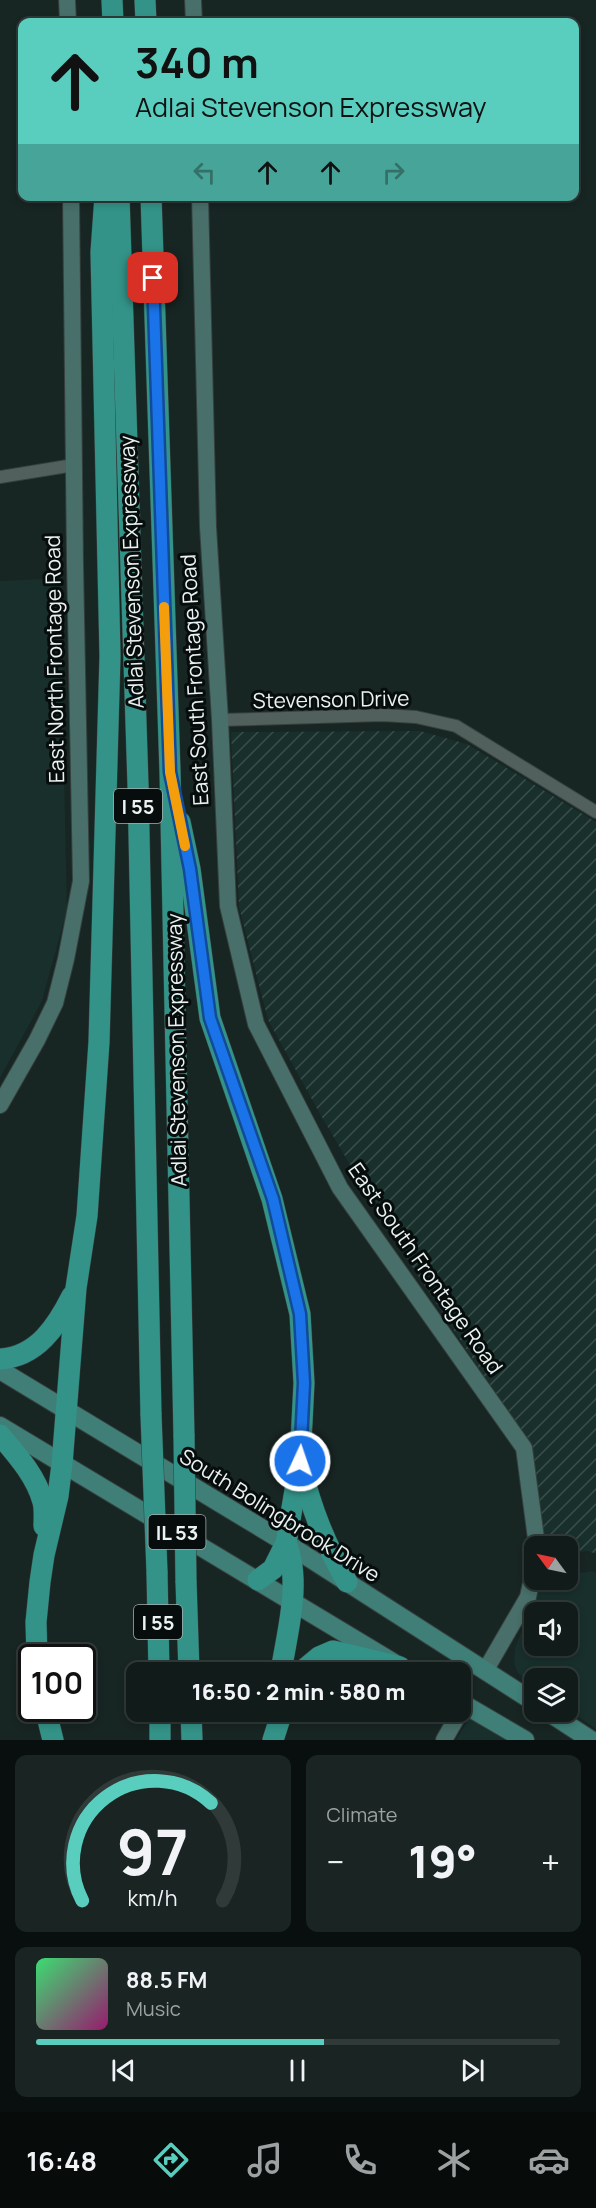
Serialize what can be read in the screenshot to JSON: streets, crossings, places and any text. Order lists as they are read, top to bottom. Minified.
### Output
{"streets":{"highway":["Adlai Stevenson Expressway","I 55"],"main road":["South Bolingbrook Drive","IL 53"],"street":["East North Frontage Road","East South Frontage Road","Stevenson Drive"]},"crossings":[["East South Frontage Road","Stevenson Drive"]],"north":"top left","page":{"turn":["340 m","Adlai Stevenson Expressway"],"limit":"100","trip":"16:50 · 2 min · 580 m","tile":"Climate","heat":["−","19°","+"],"song":["88.5 FM","Music"],"tabs":"16:48","gauge":["97","km/h"]}}
